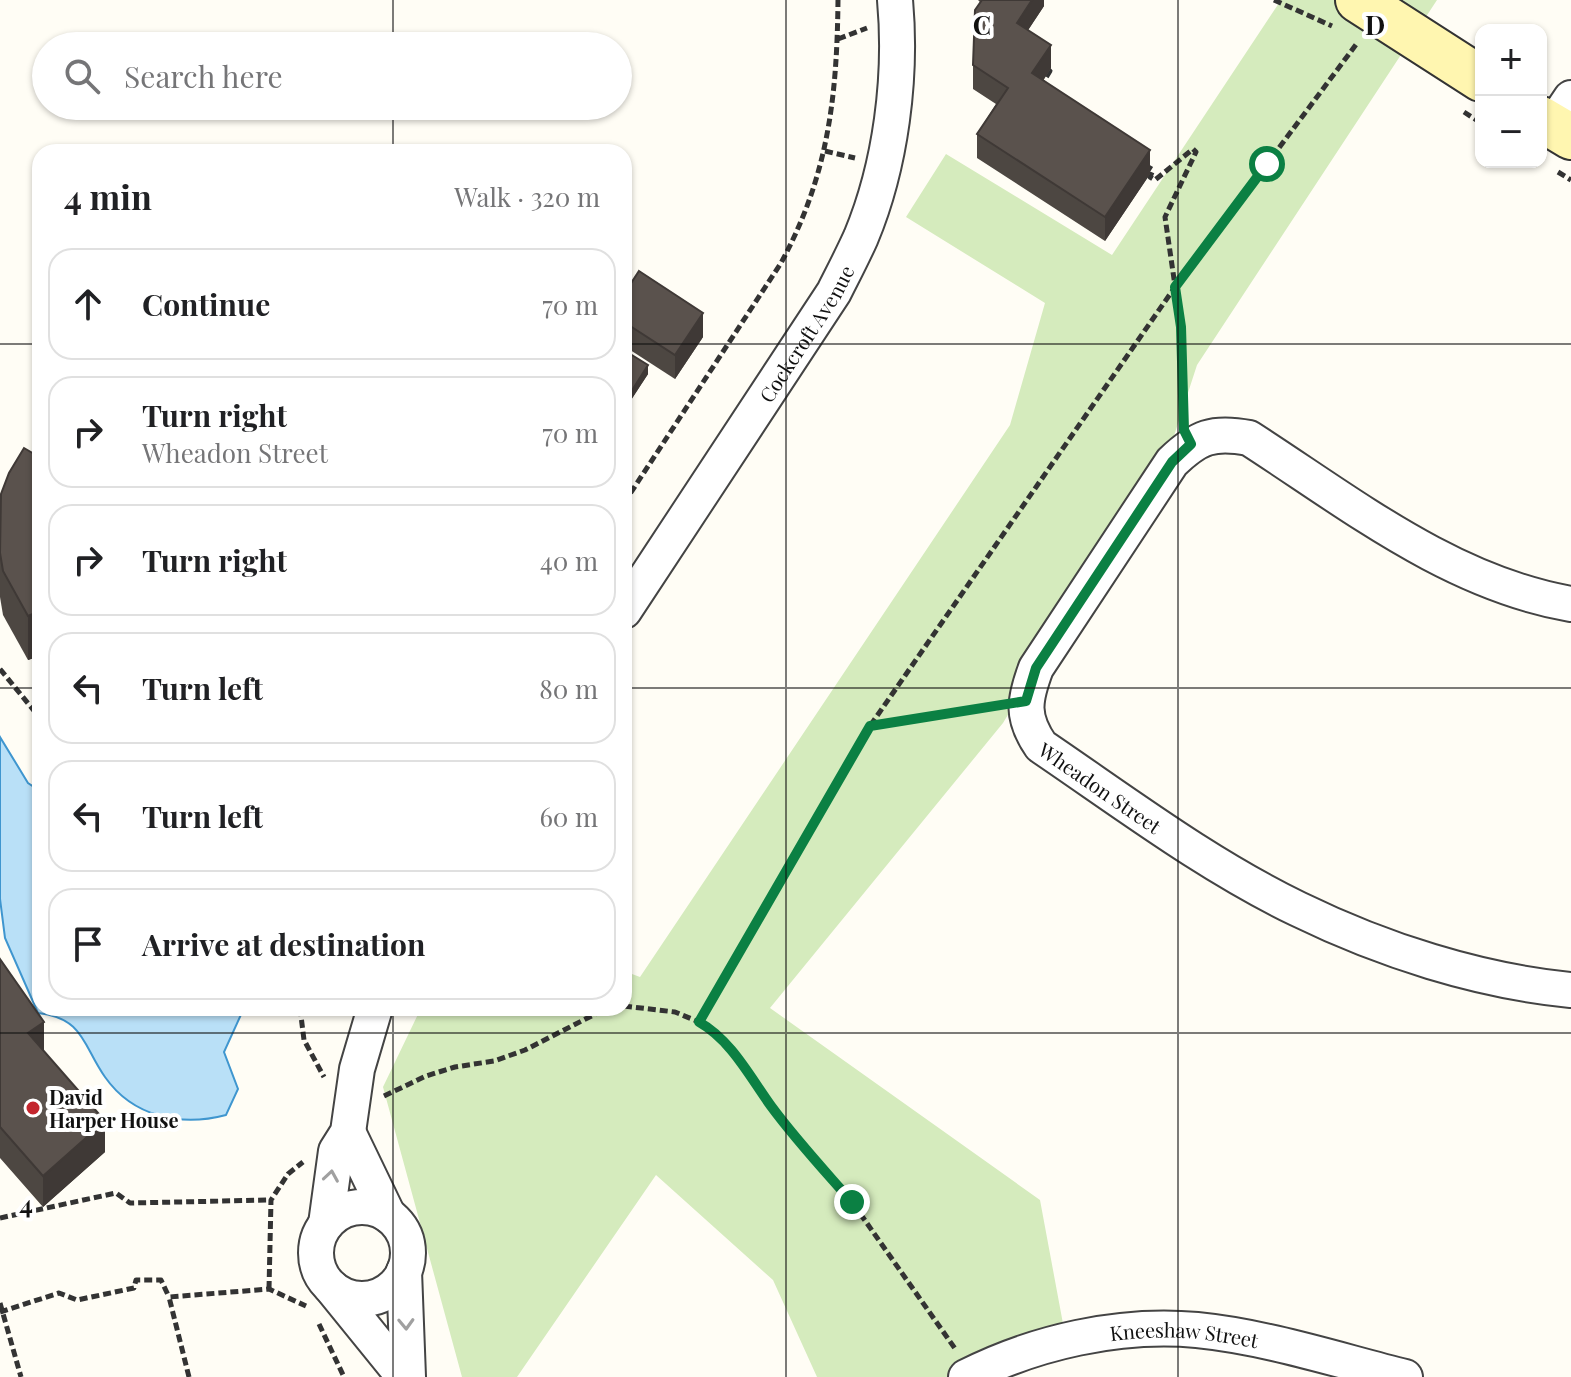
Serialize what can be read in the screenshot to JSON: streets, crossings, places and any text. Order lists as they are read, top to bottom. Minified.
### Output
{"streets":{"street":["Cockcroft Avenue","Wheadon Street","Kneeshaw Street"]},"places":["David Harper House"],"page":{"map_buttons":["+","−"],"search":"Search here","heading":["4 min","Walk · 320 m"],"list":[["Continue","70 m"],["Turn right","Wheadon Street","70 m"],["Turn right","40 m"],["Turn left","80 m"],["Turn left","60 m"],"Arrive at destination"]},"grid":{"columns":["C","D"],"rows":["4"]}}
